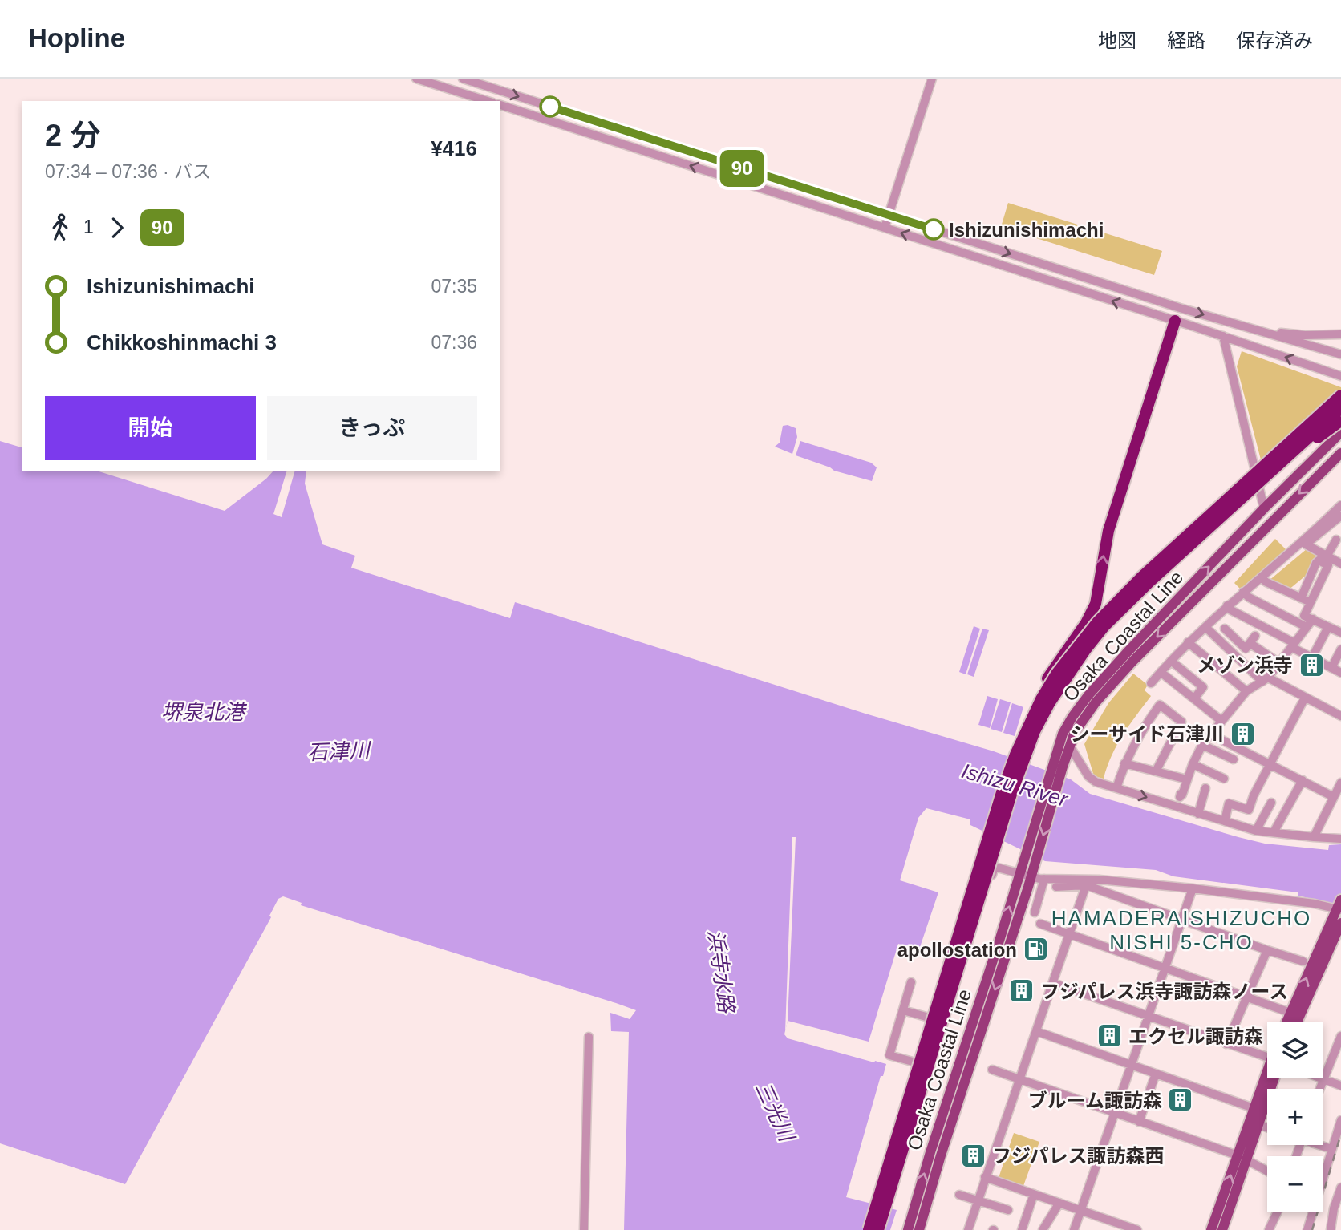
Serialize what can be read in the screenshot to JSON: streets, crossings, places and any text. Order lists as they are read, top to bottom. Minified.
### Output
{"streets":{"main road":["Osaka Coastal Line"]},"districts":["HAMADERAISHIZUCHO NISHI 5-CHO"],"water":["堺泉北港","石津川","Ishizu River","浜寺水路","三光川"],"places":{"other":["Ishizunishimachi"],"building":["メゾン浜寺","シーサイド石津川","フジパレス浜寺諏訪森ノース","エクセル諏訪森","ブルーム諏訪森","フジパレス諏訪森西"],"fuel station":["apollostation"]},"lines":["bus line 90"],"page":{"header":"Hopline","nav":["地図","経路","保存済み"],"on_map":"90","heading":["2 分","07:34 – 07:36 · バス","¥416"],"legs":["1","90"],"list":[{"name":"Ishizunishimachi","value":"07:35"},{"name":"Chikkoshinmachi 3","value":"07:36"}],"buttons":["開始","きっぷ"],"map_buttons":["+","−"]}}
